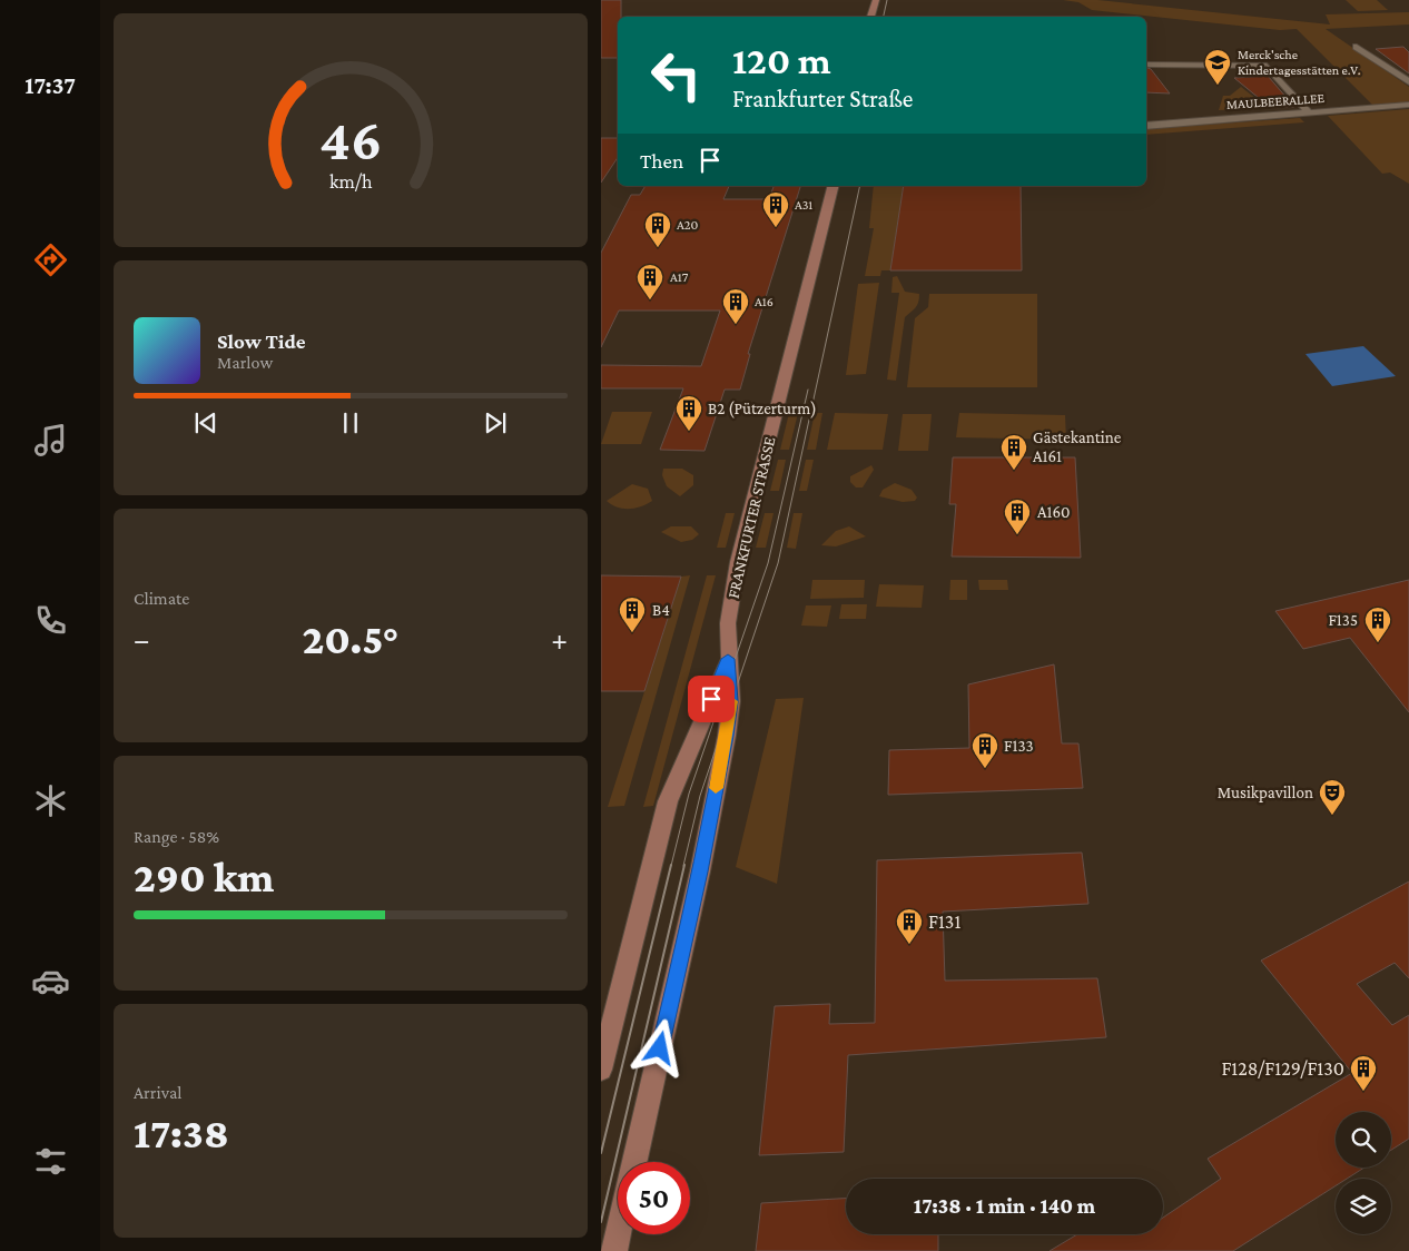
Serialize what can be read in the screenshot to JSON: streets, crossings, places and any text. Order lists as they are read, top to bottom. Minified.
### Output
{"streets":{"main road":["FRANKFURTER STRASSE"],"street":["MAULBEERALLEE"]},"places":{"school or university":["Merck'sche Kindertagesstätten e.V."],"building":["A31","A20","A17","A16","B2 (Pützerturm)","Gästekantine A161","A160","B4","F135","F133","F131","F128/F129/F130"],"theatre":["Musikpavillon"]},"page":{"tabs":"17:37","turn":["120 m","Frankfurter Straße"],"then":"Then","song":["Slow Tide","Marlow"],"tile":["Climate",["Range · 58%","290 km"],["Arrival","17:38"]],"heat":["−","20.5°","+"],"limit":"50","trip":"17:38 · 1 min · 140 m","gauge":["46","km/h"]}}
